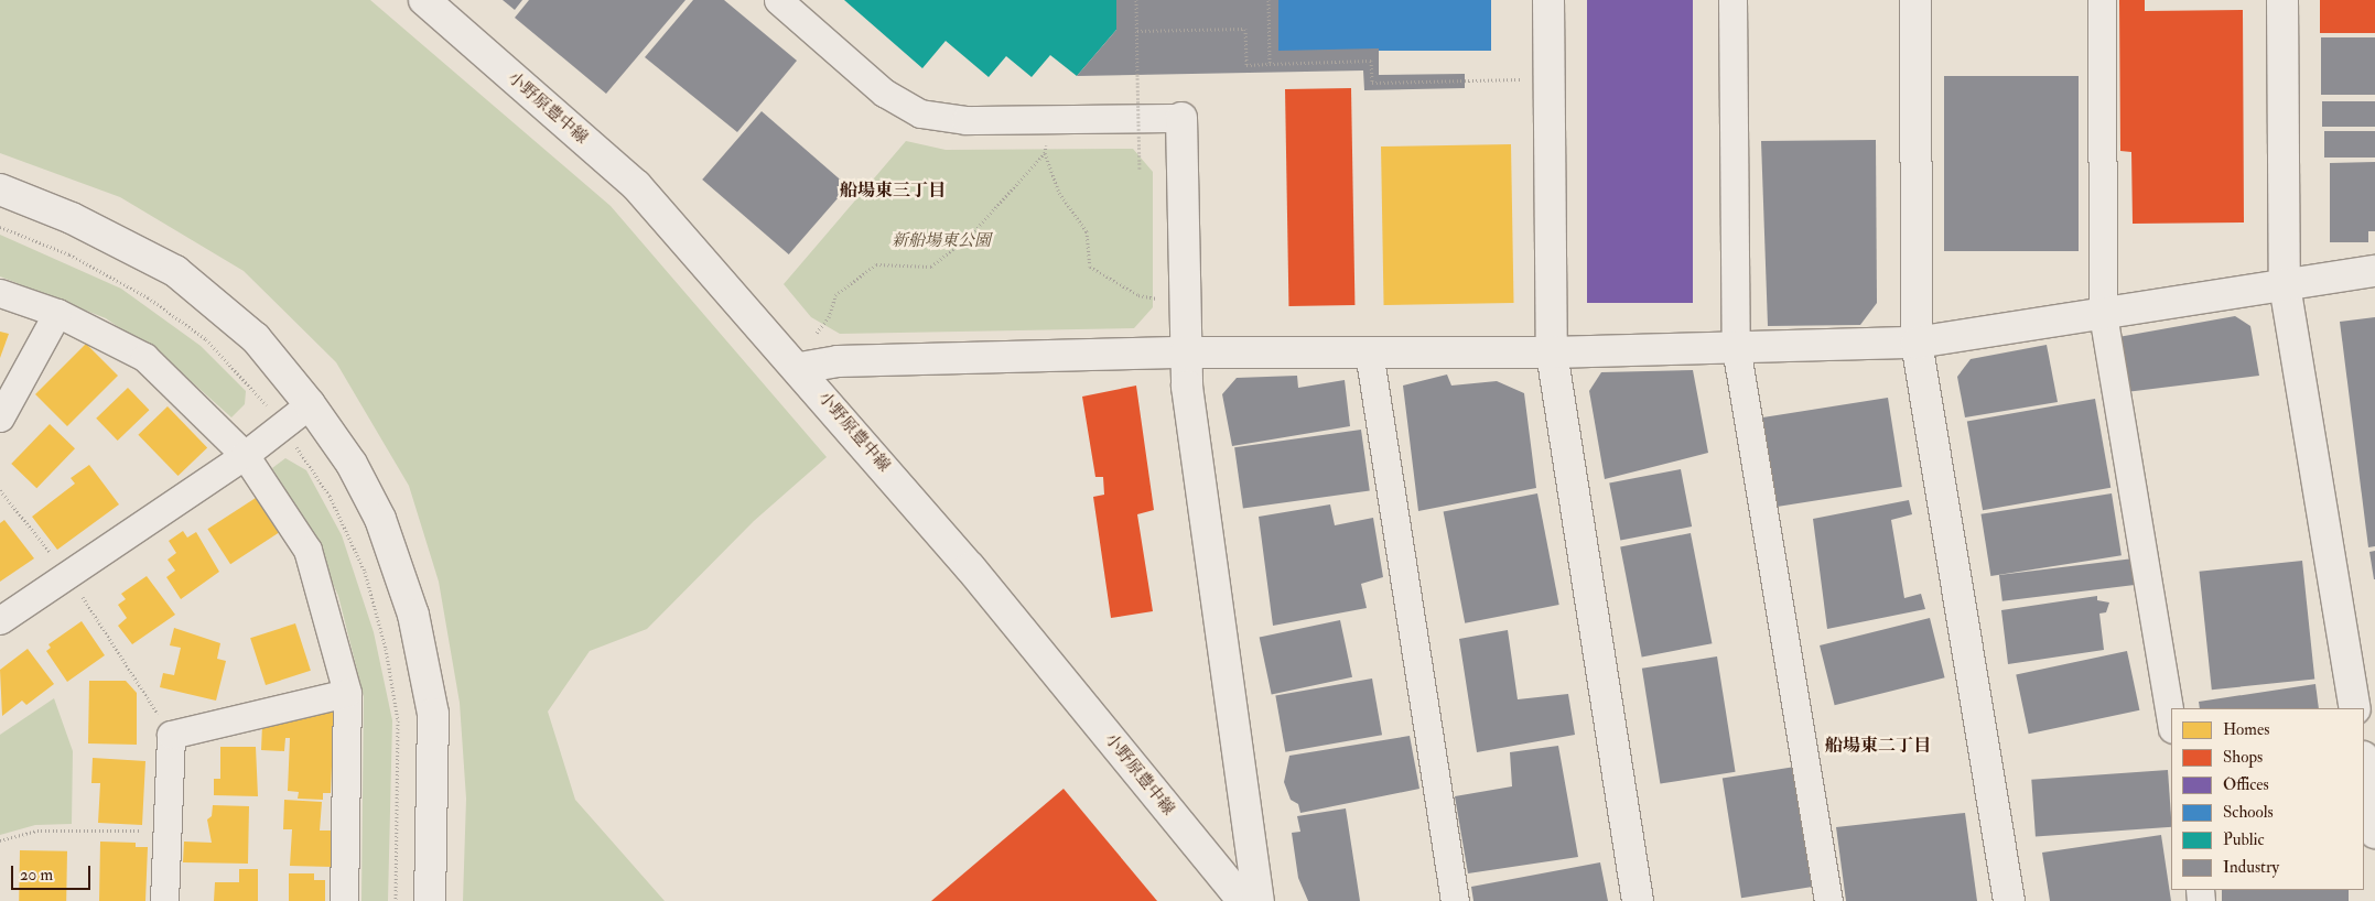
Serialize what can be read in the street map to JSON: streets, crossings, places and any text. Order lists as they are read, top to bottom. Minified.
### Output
{"streets":{"street":["小野原豊中線"]},"districts":["船場東三丁目","船場東二丁目"],"parks":["新船場東公園"],"legend":["Homes","Shops","Offices","Schools","Public","Industry"],"scale_bar":"20 m"}
